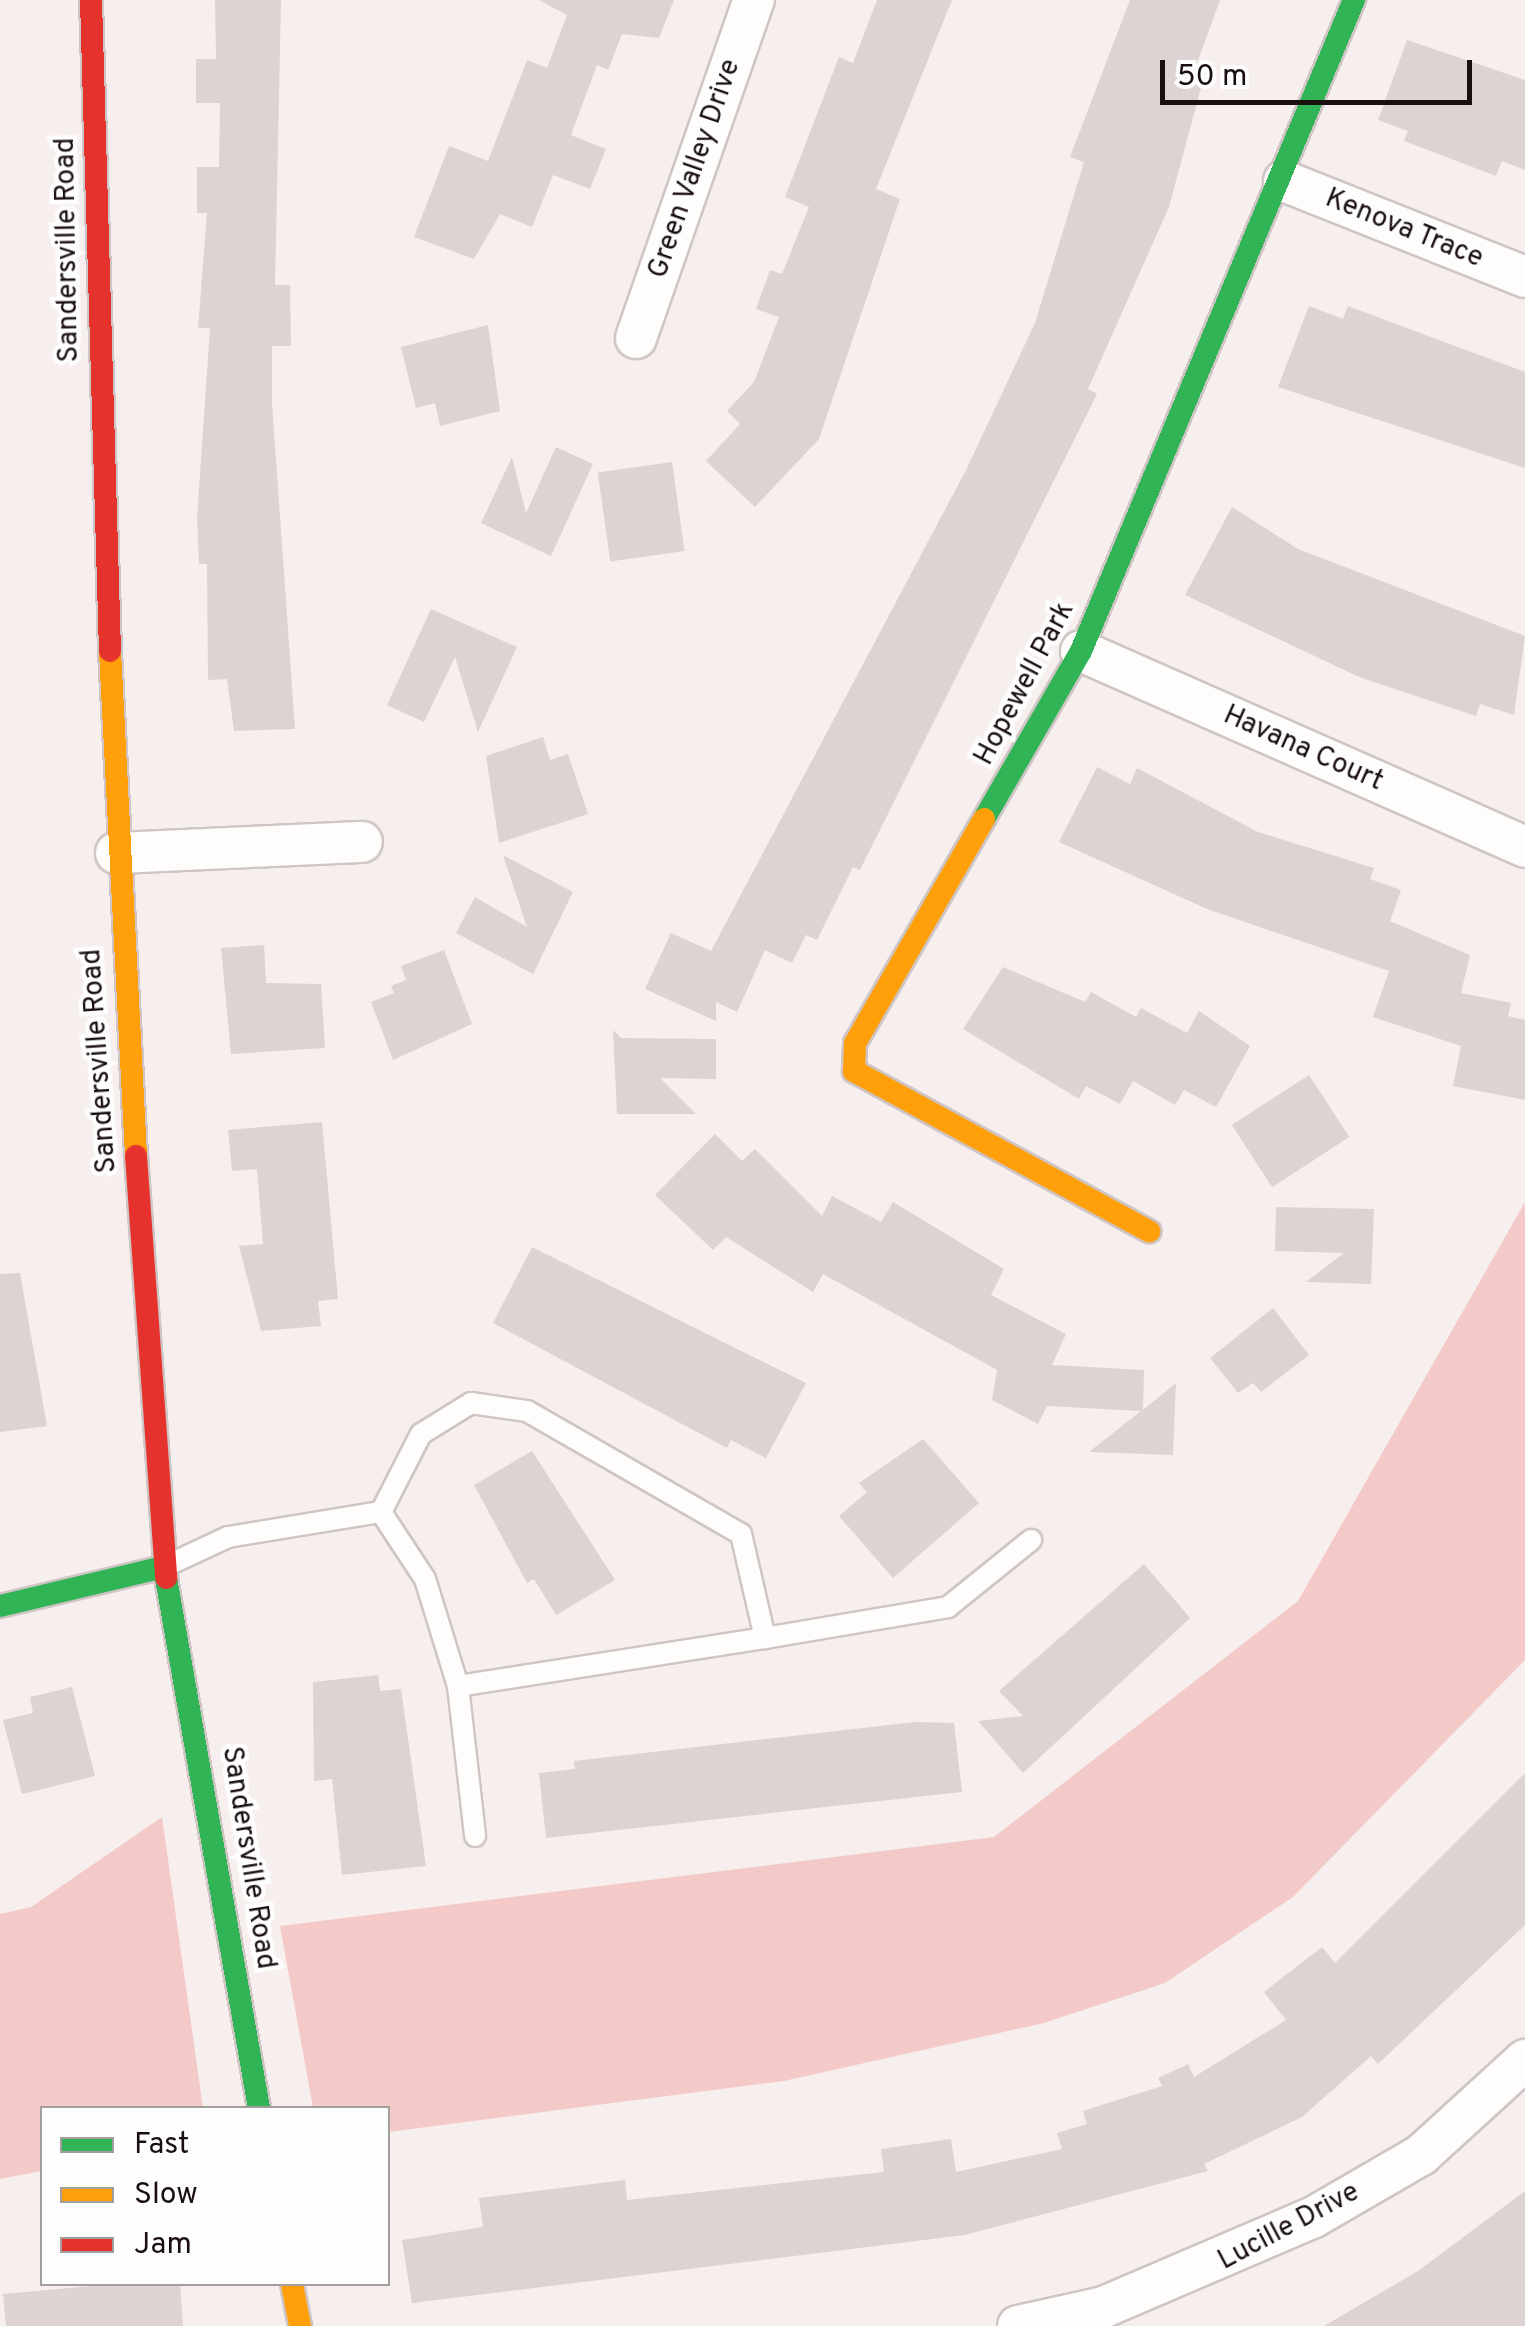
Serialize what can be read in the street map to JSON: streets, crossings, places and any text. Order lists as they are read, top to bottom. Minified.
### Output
{"streets":{"street":["Green Valley Drive","Kenova Trace","Sandersville Road","Hopewell Park","Havana Court","Lucille Drive"]},"crossings":[["Kenova Trace","Hopewell Park"],["Hopewell Park","Havana Court"]],"legend":["Fast","Slow","Jam"],"scale_bar":"50 m"}
